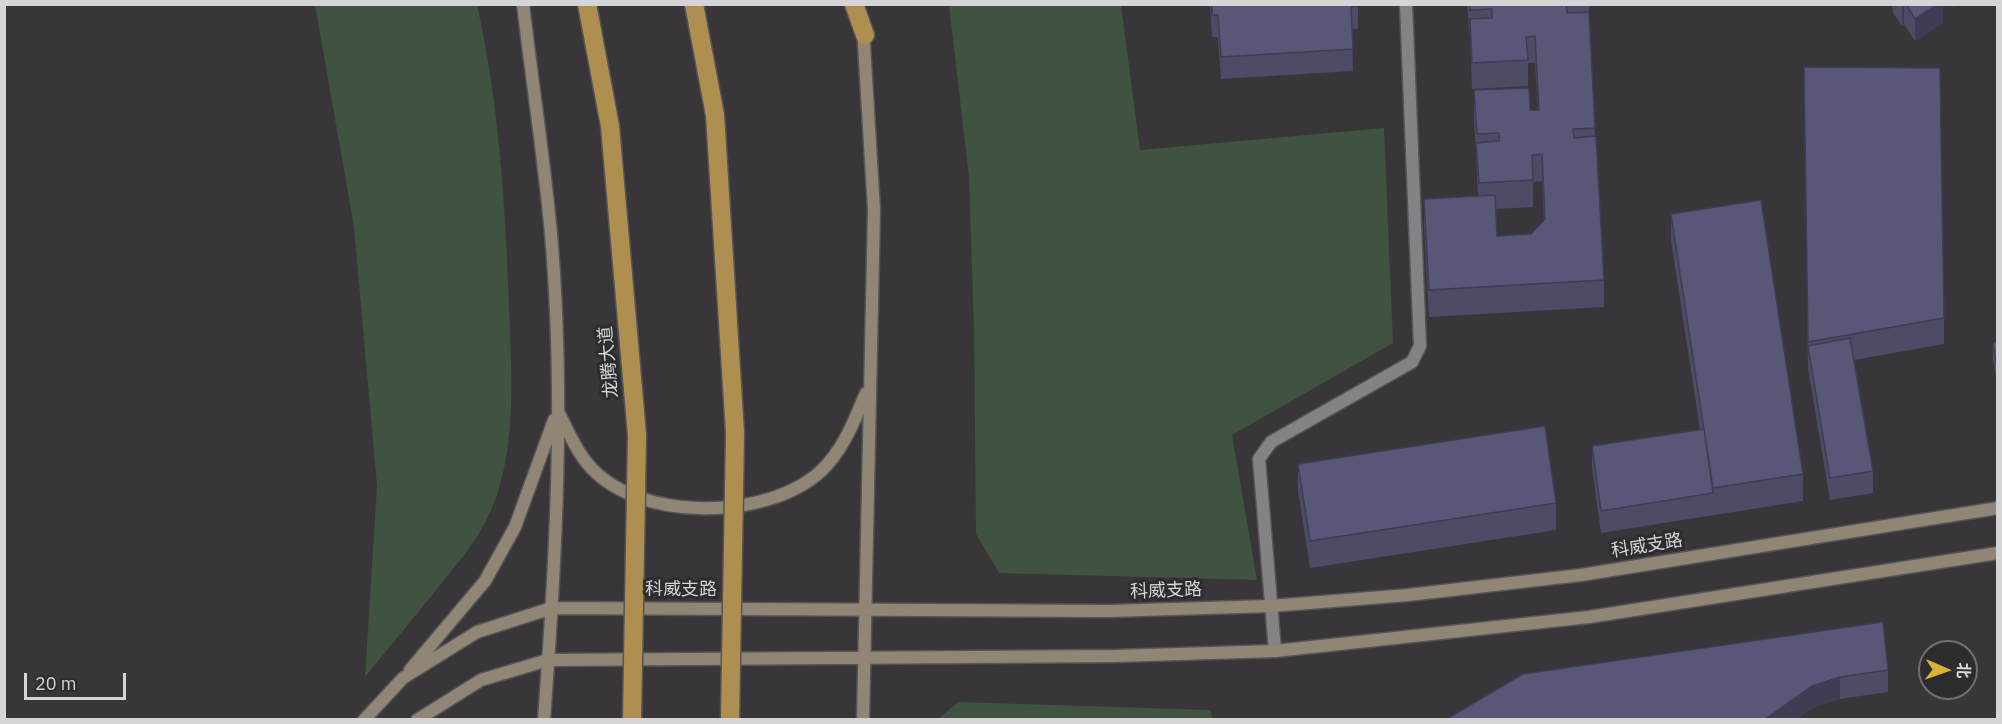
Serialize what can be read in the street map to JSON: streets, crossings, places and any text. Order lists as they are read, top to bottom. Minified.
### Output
{"streets":{"highway":["龙腾大道"],"street":["科威支路"]},"scale_bar":"20 m","north":"right"}
